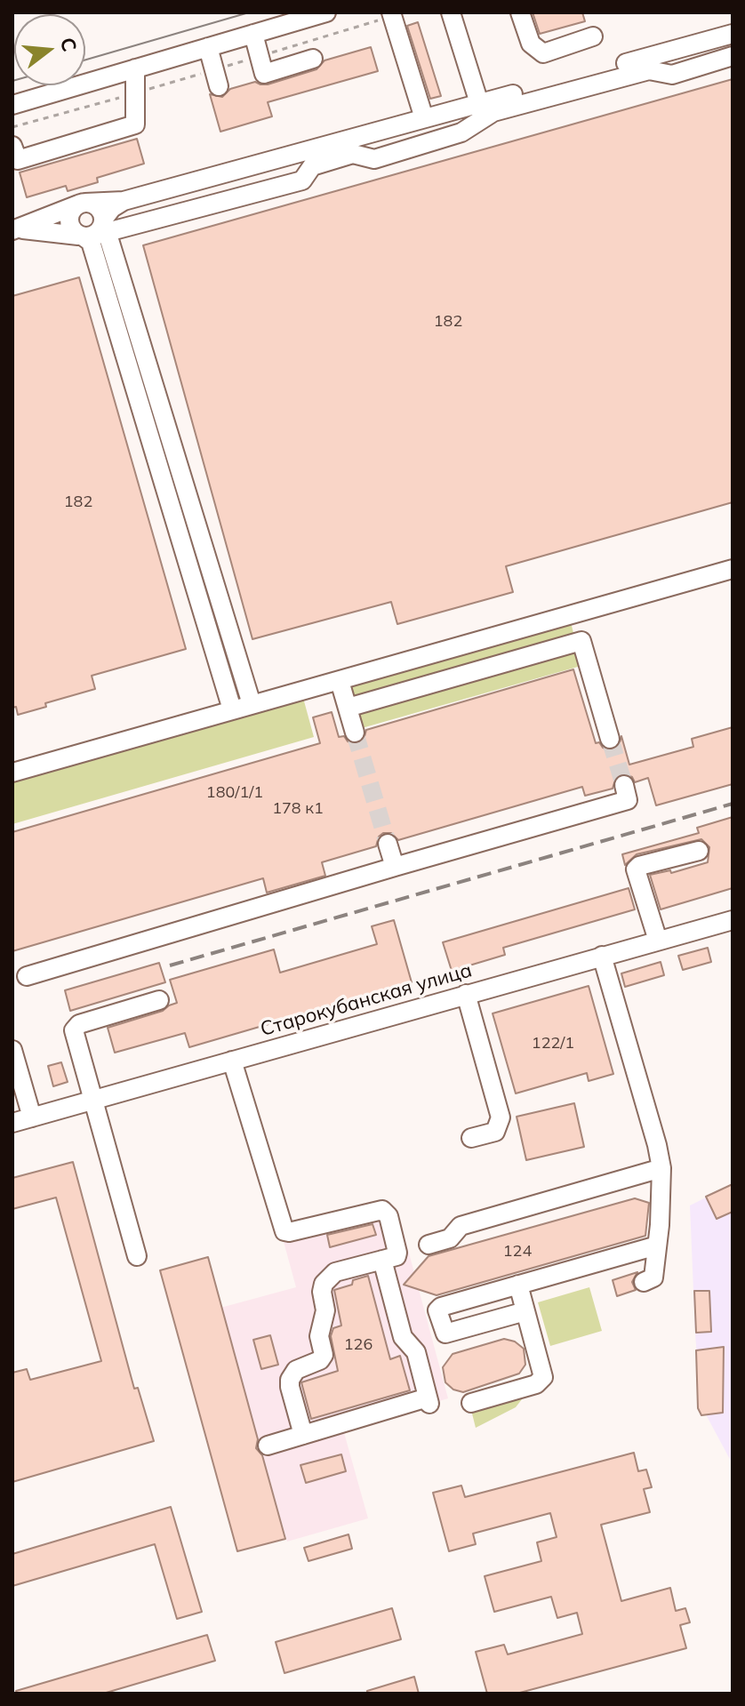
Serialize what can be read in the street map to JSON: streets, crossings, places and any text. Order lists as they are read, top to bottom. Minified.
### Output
{"streets":{"street":["Старокубанская улица"]},"house_numbers":["182","182","180/1/1","178 к1","122/1","124","126"],"north":"right"}
